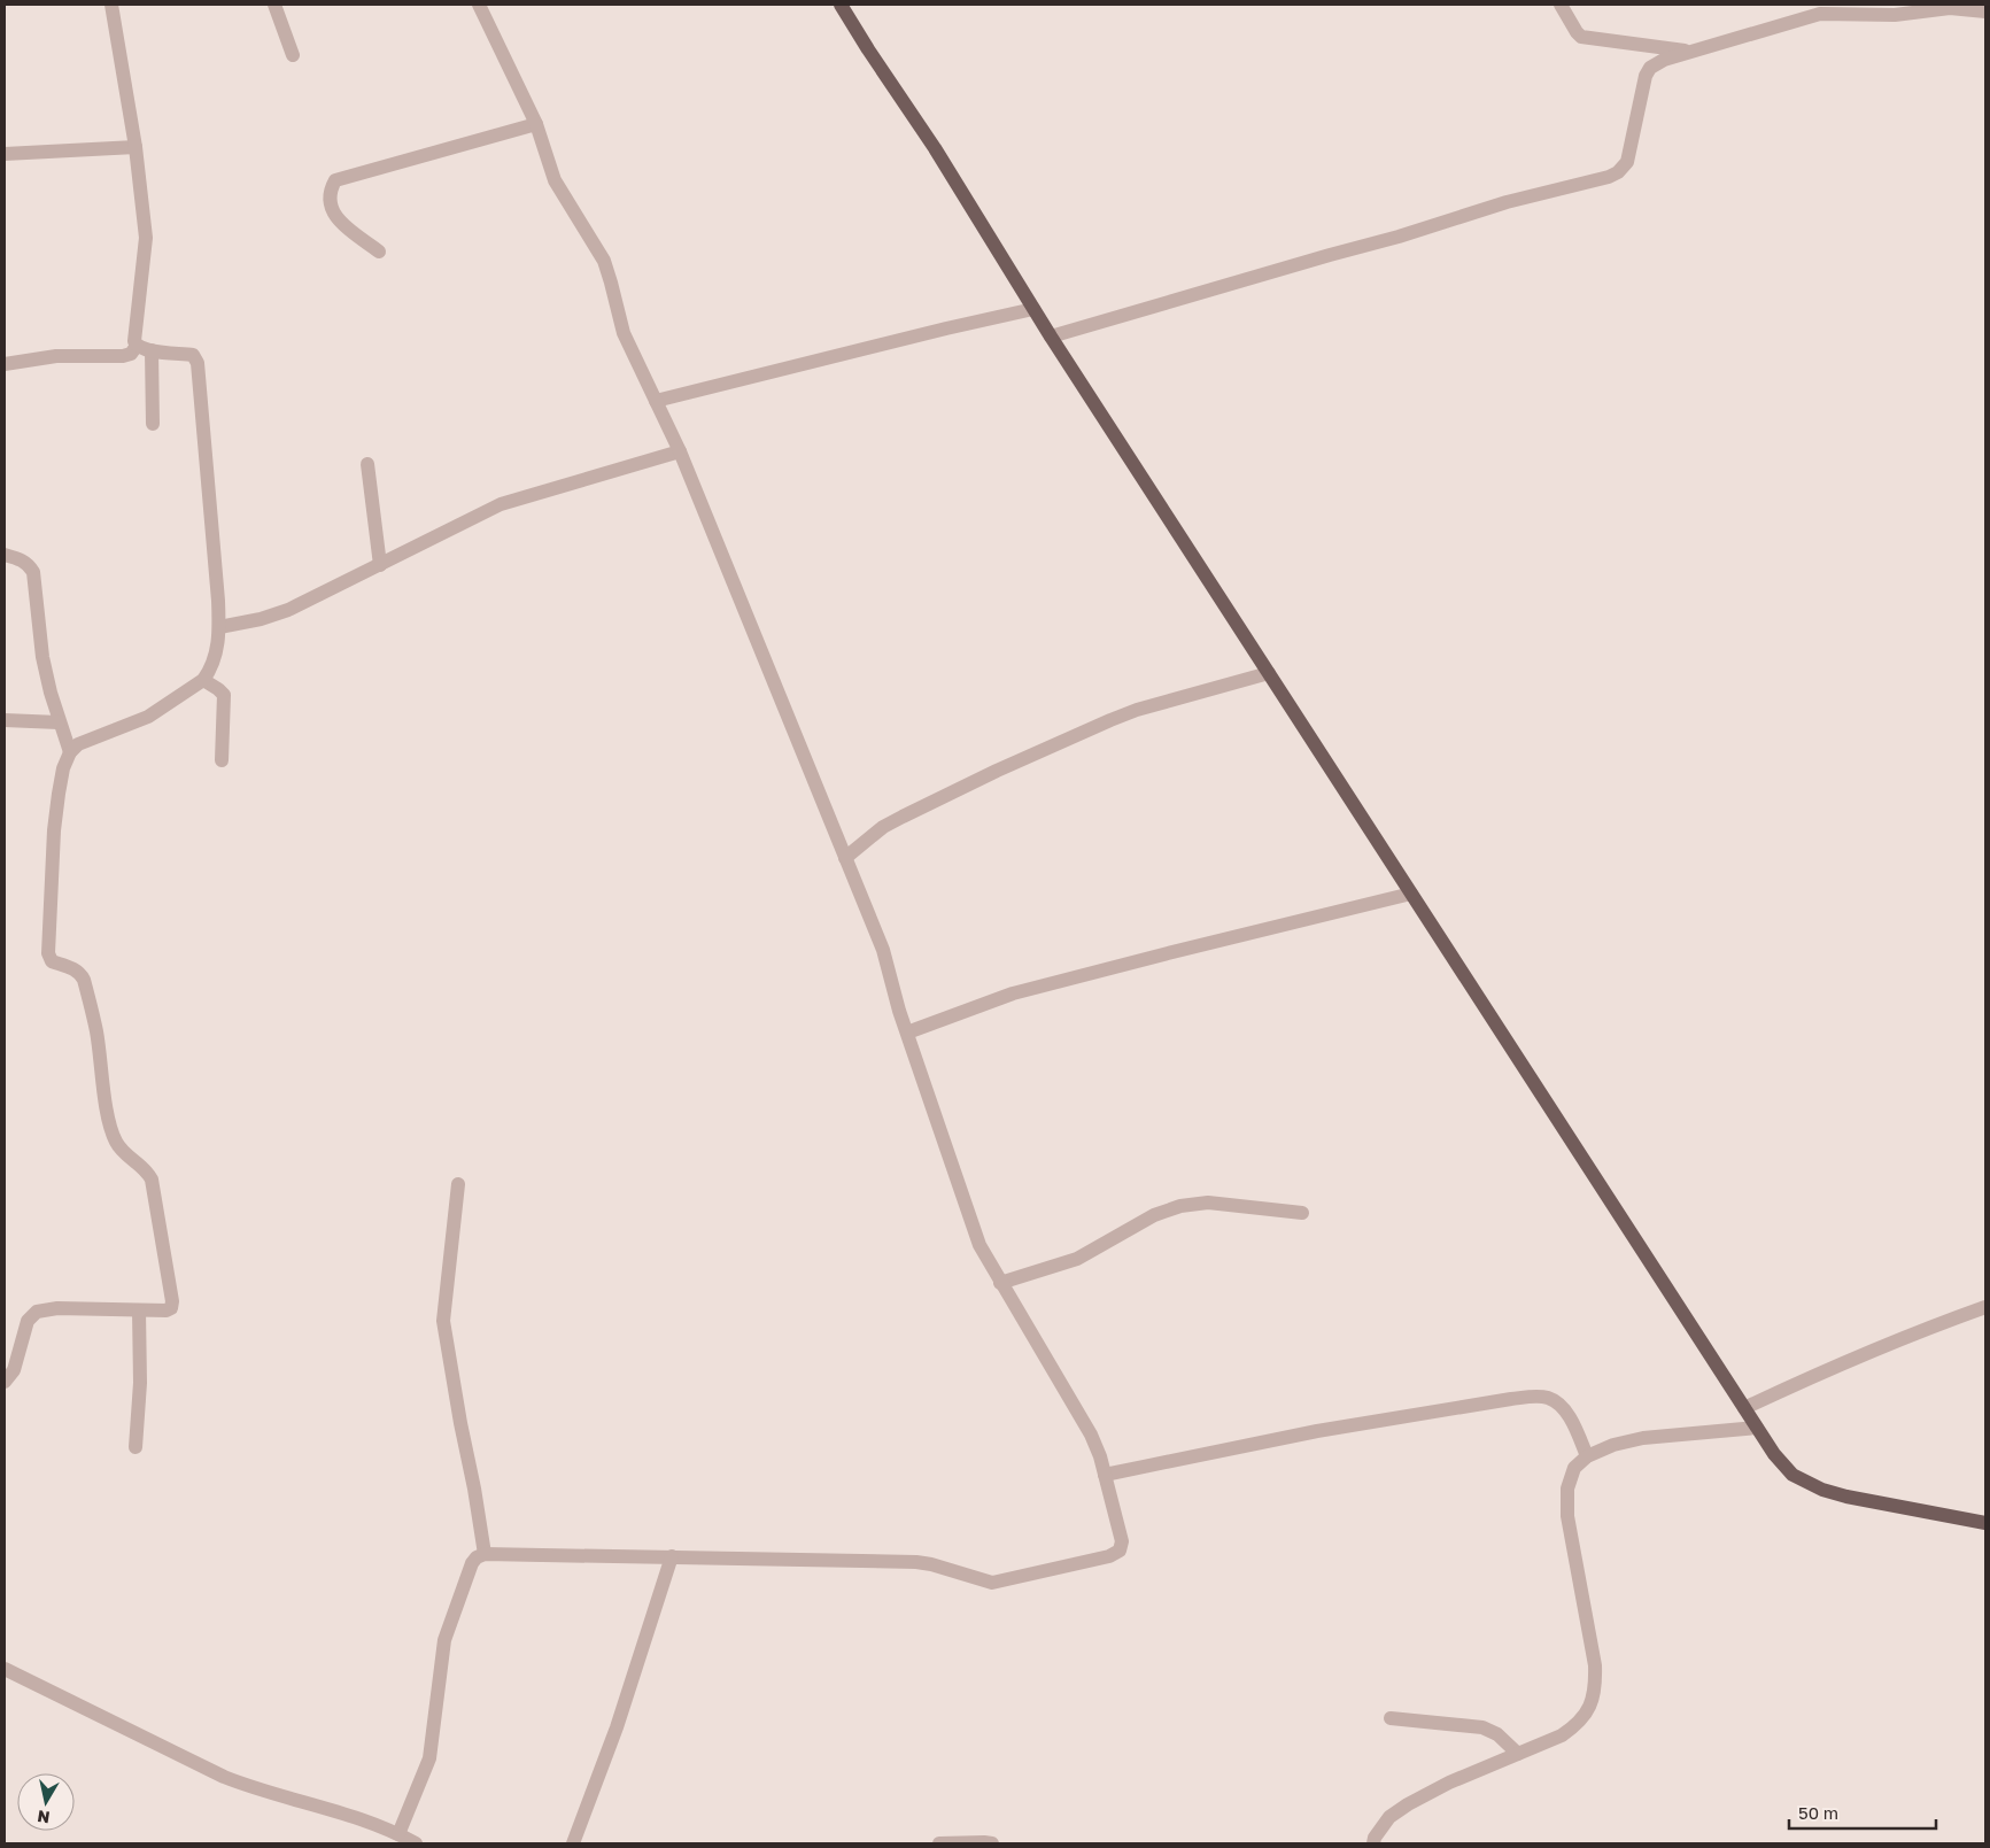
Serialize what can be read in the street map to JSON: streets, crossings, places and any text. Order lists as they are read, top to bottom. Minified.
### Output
{"scale_bar":"50 m","north":"bottom"}
